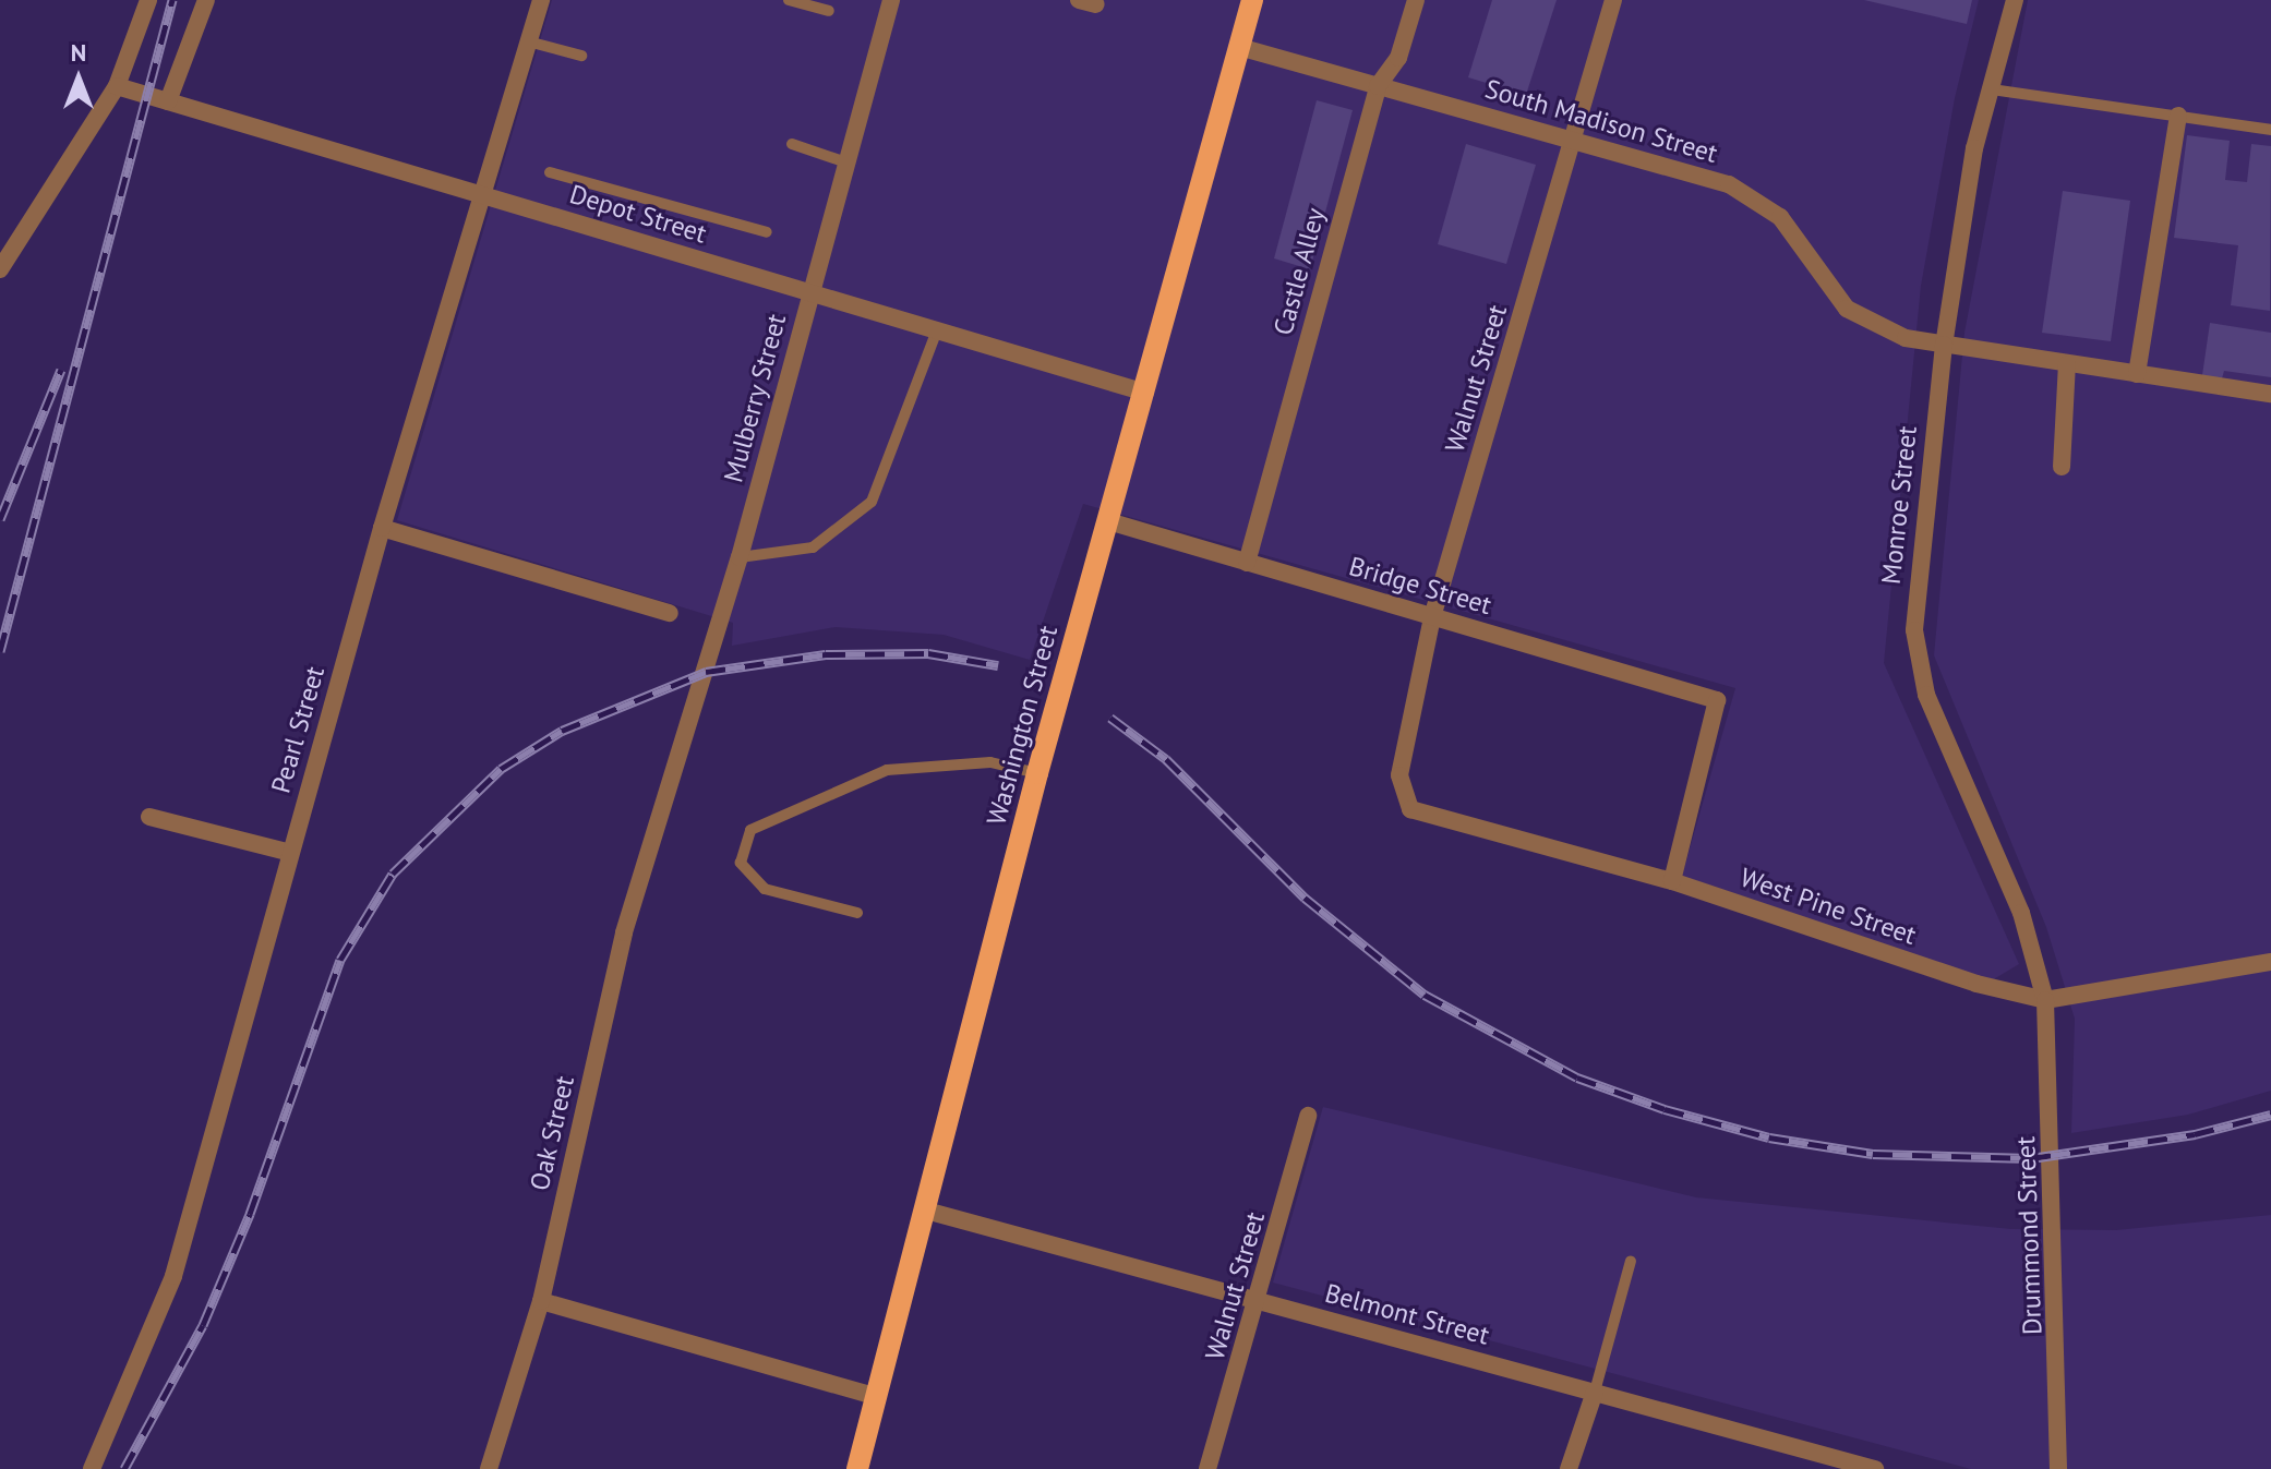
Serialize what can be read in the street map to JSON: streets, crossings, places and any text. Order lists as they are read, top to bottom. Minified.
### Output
{"streets":{"main road":["Washington Street"],"street":["South Madison Street","Depot Street","Castle Alley","Walnut Street","Mulberry Street","Monroe Street","Bridge Street","Pearl Street","West Pine Street","Oak Street","Drummond Street","Belmont Street"]},"crossings":[["South Madison Street","Castle Alley"],["South Madison Street","Walnut Street"],["South Madison Street","Monroe Street"],["South Madison Street","Washington Street"],["Depot Street","Mulberry Street"],["Depot Street","Washington Street"],["Depot Street","Pearl Street"],["Castle Alley","Bridge Street"],["Walnut Street","Bridge Street"],["Walnut Street","West Pine Street"],["Walnut Street","Belmont Street"],["Mulberry Street","Oak Street"],["Monroe Street","West Pine Street"],["Monroe Street","Drummond Street"],["Bridge Street","Washington Street"],["Bridge Street","West Pine Street"],["Washington Street","Belmont Street"],["West Pine Street","Drummond Street"]],"north":"top"}
